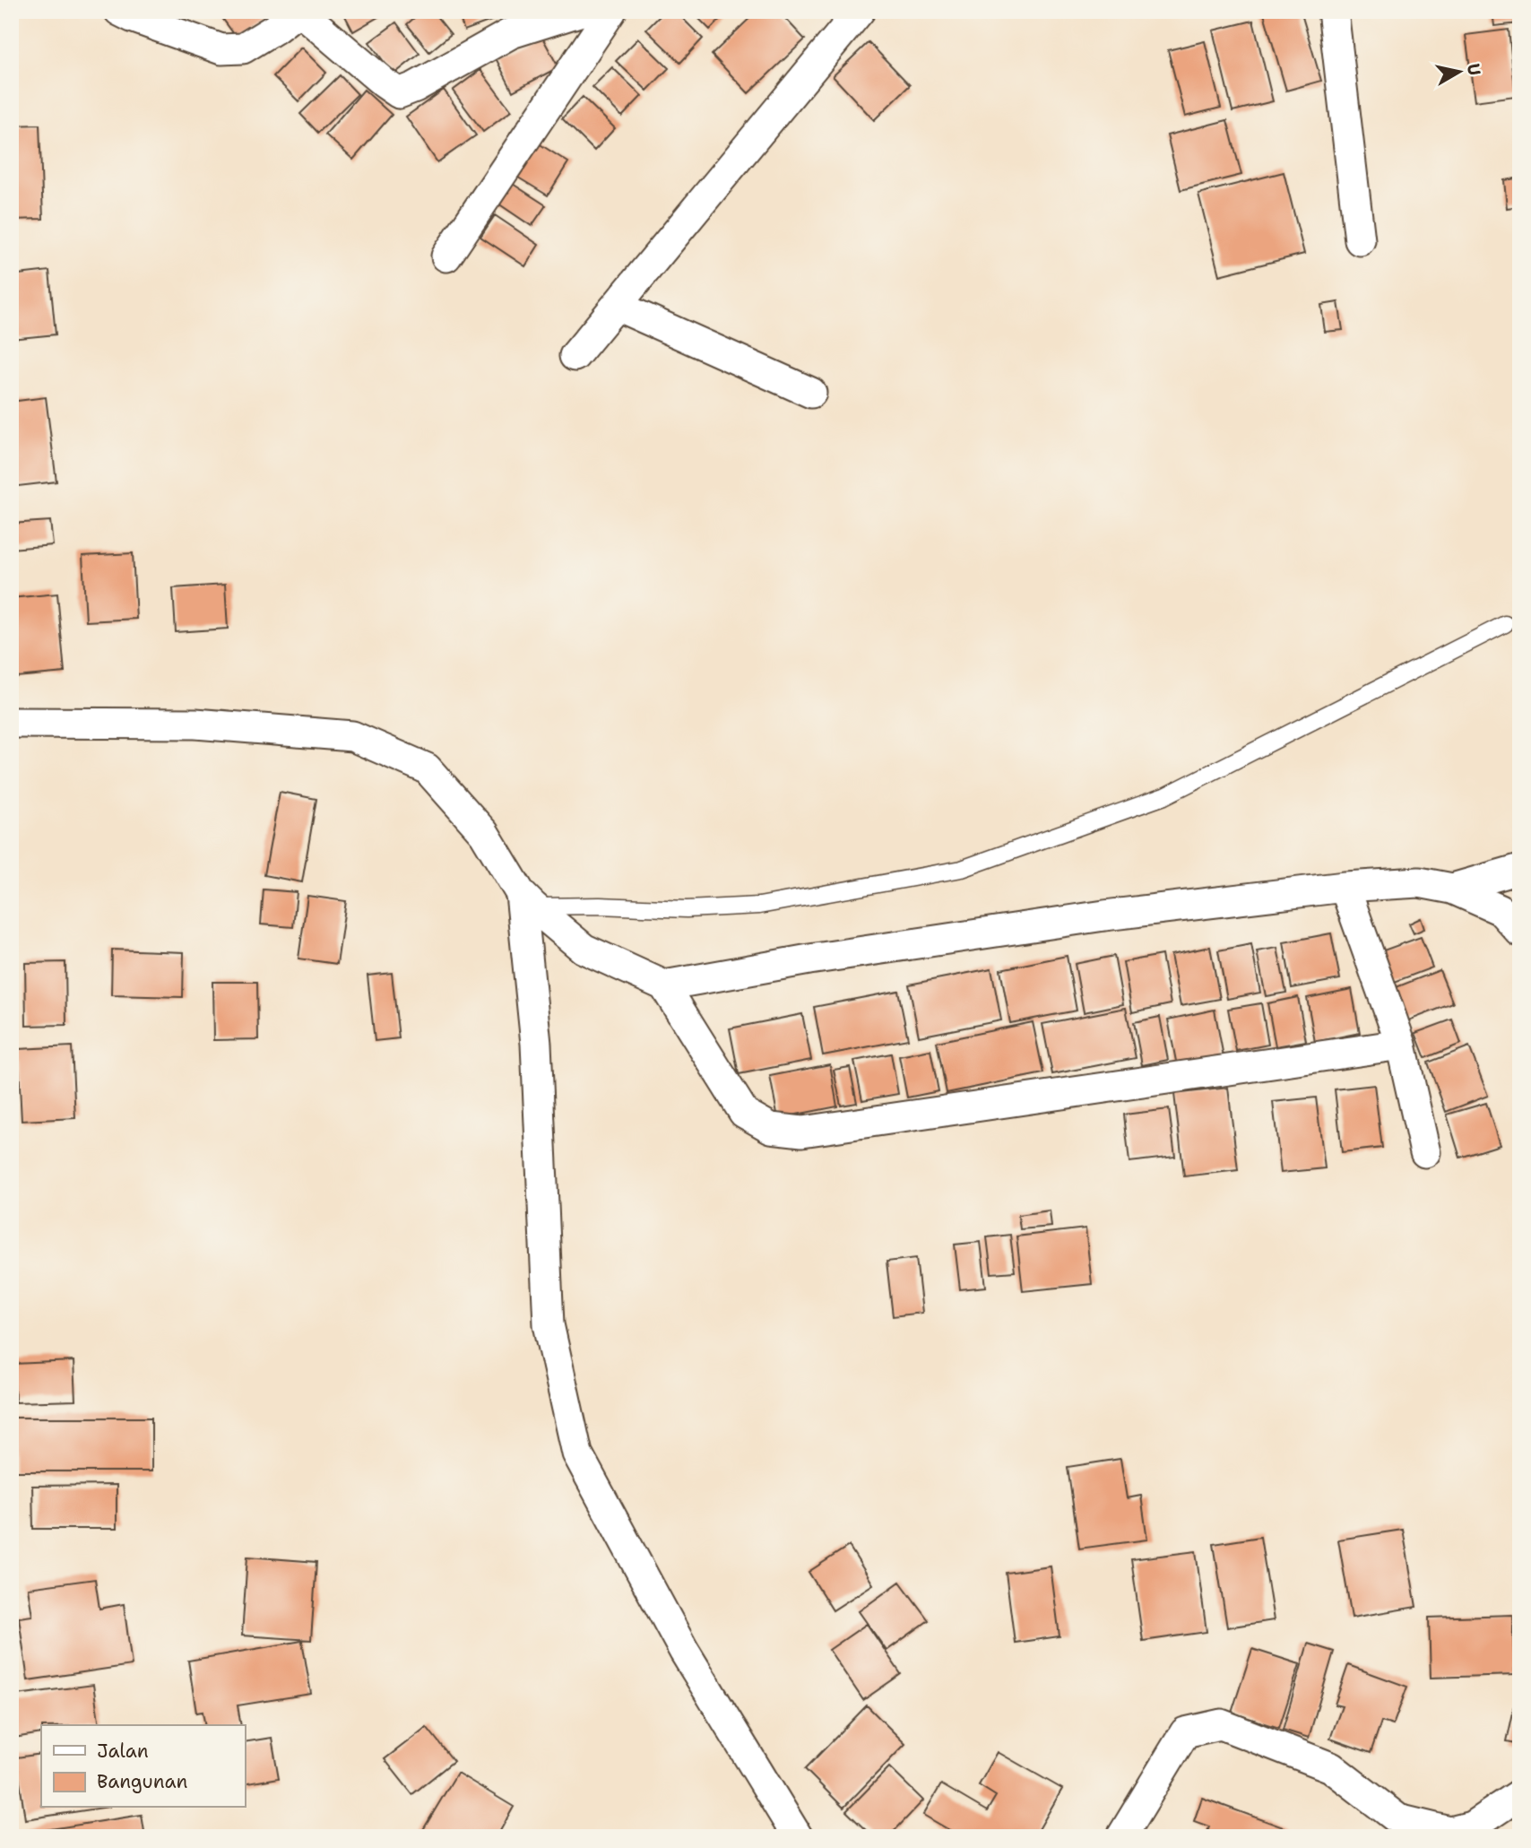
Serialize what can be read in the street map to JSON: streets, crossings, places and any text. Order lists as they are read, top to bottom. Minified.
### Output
{"legend":["Jalan","Bangunan"],"north":"right"}
